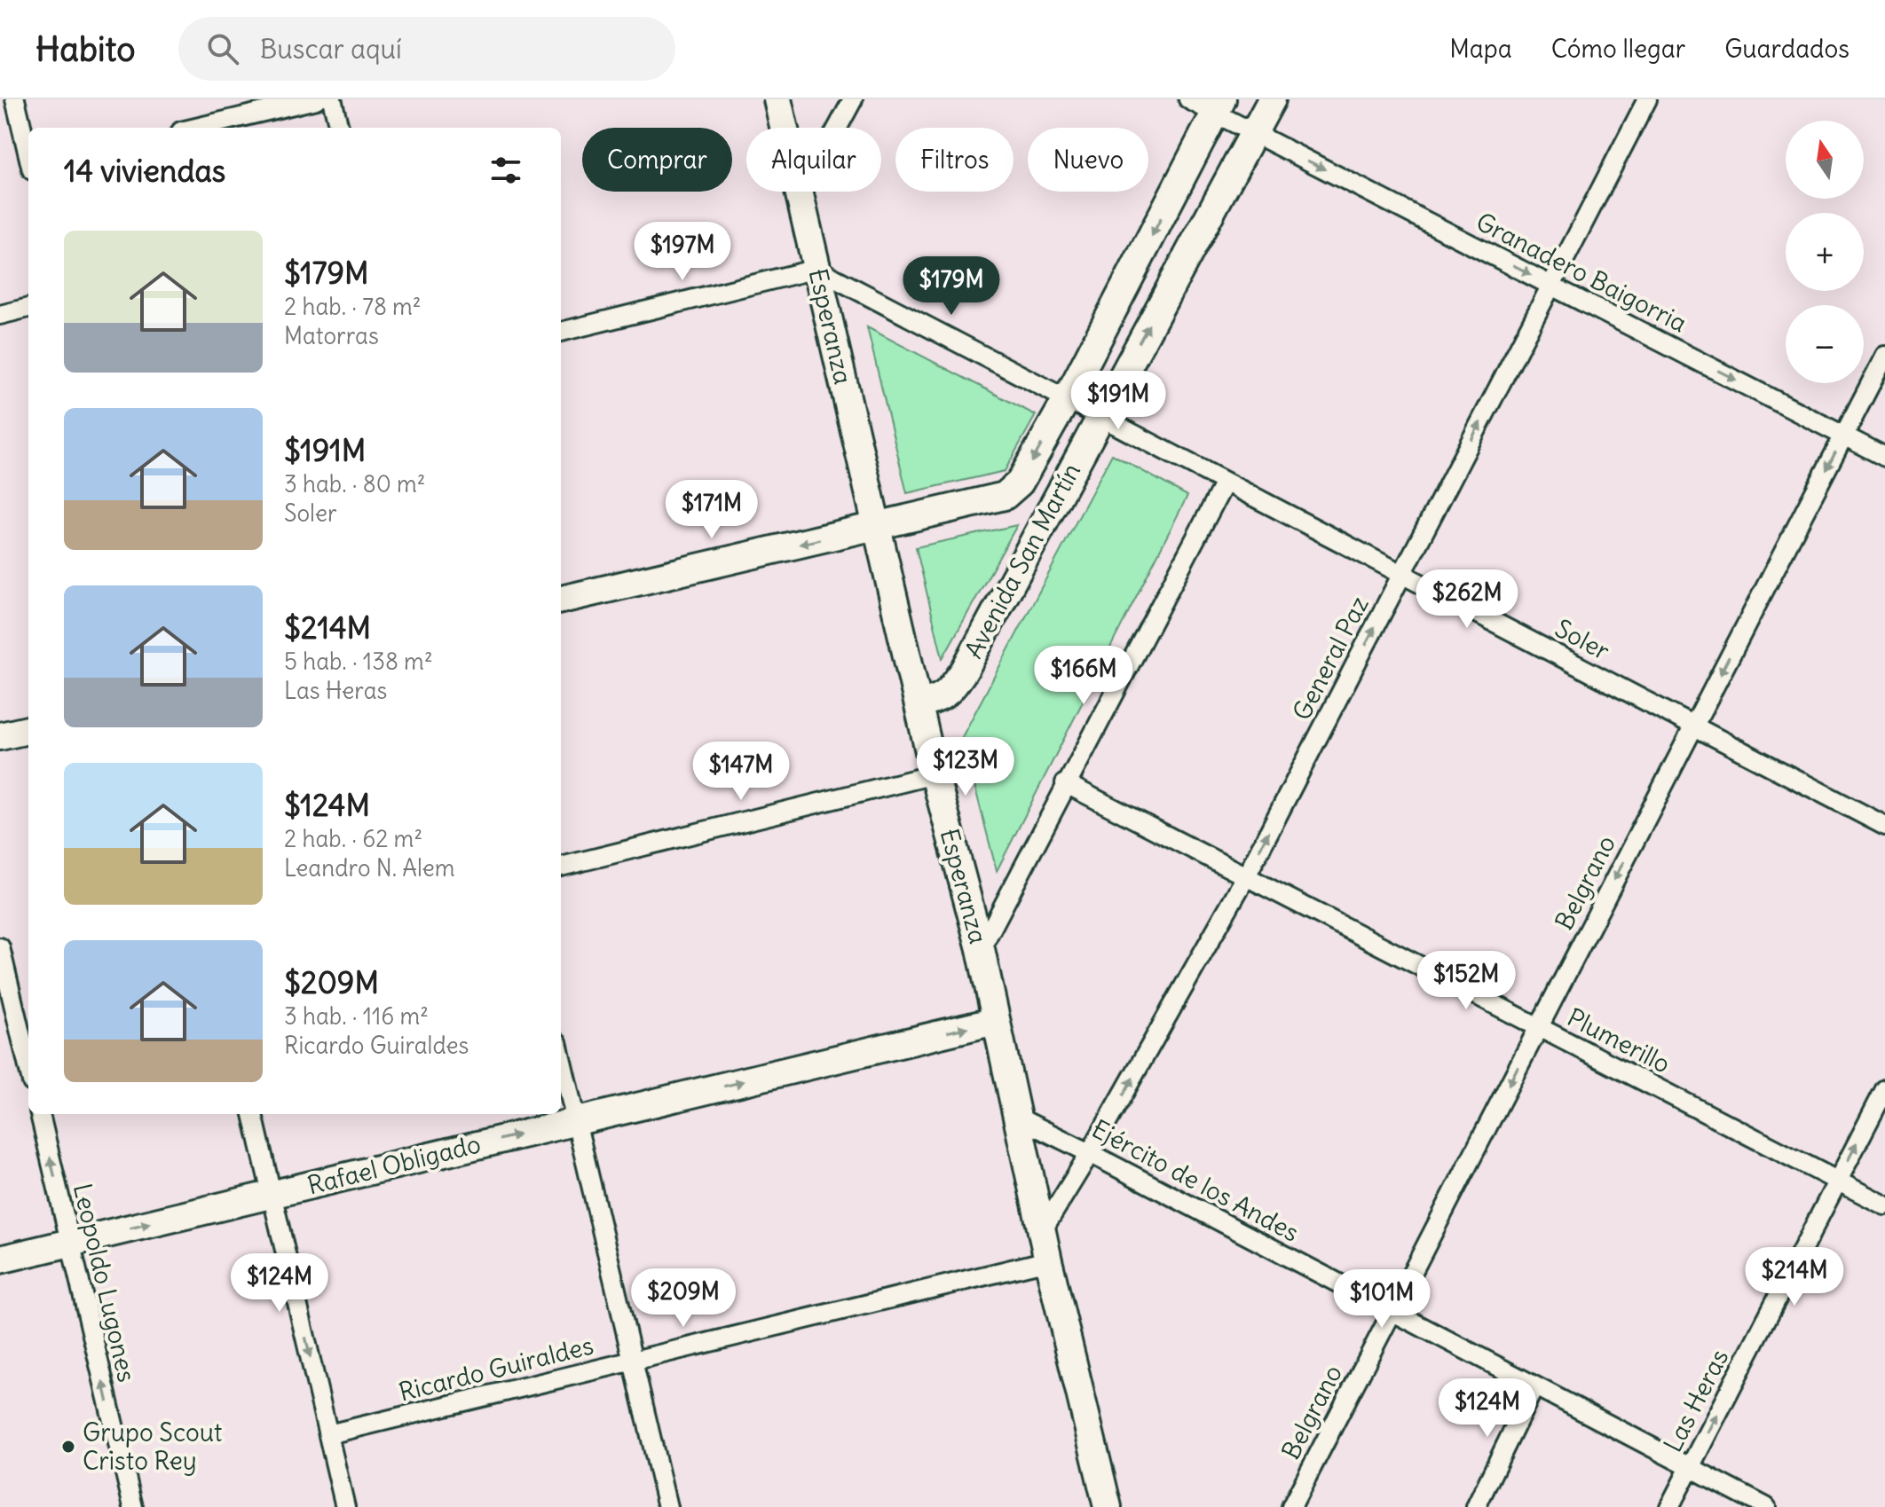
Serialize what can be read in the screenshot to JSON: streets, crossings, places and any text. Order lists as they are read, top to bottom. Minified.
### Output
{"streets":{"main road":["Esperanza","Avenida San Martín","Rafael Obligado"],"street":["Granadero Baigorria","Soler","General Paz","Belgrano","Plumerillo","Ejército de los Andes","Leopoldo Lugones","Ricardo Guiraldes","Las Heras"]},"crossings":[["Granadero Baigorria","Avenida San Martín"],["Granadero Baigorria","General Paz"],["Granadero Baigorria","Belgrano"],["Esperanza","Avenida San Martín"],["Esperanza","Soler"],["Esperanza","General Paz"],["Esperanza","Rafael Obligado"],["Esperanza","Ejército de los Andes"],["Esperanza","Ricardo Guiraldes"],["Avenida San Martín","Soler"],["Soler","General Paz"],["Soler","Belgrano"],["General Paz","Plumerillo"],["General Paz","Ejército de los Andes"],["Belgrano","Plumerillo"],["Belgrano","Ejército de los Andes"],["Plumerillo","Las Heras"],["Rafael Obligado","Leopoldo Lugones"],["Ejército de los Andes","Las Heras"]],"one_way":["Granadero Baigorria","General Paz","Belgrano","Rafael Obligado","Leopoldo Lugones","Las Heras"],"places":["Grupo Scout Cristo Rey"],"north":"top","page":{"header":"Habito","search":"Buscar aquí","nav":["Mapa","Cómo llegar","Guardados"],"map_buttons":["+","−"],"chip":["Comprar","Alquilar","Filtros","Nuevo"],"heading":"14 viviendas","list":[{"name":"$179M","note":"2 hab. · 78 m² · Matorras"},{"name":"$191M","note":"3 hab. · 80 m² · Soler"},{"name":"$214M","note":"5 hab. · 138 m² · Las Heras"},{"name":"$124M","note":"2 hab. · 62 m² · Leandro N. Alem"},{"name":"$209M","note":"3 hab. · 116 m² · Ricardo Guiraldes"}],"price":["$197M","$179M","$191M","$171M","$262M","$166M","$123M","$147M","$152M","$214M","$124M","$209M","$101M","$124M"]}}
